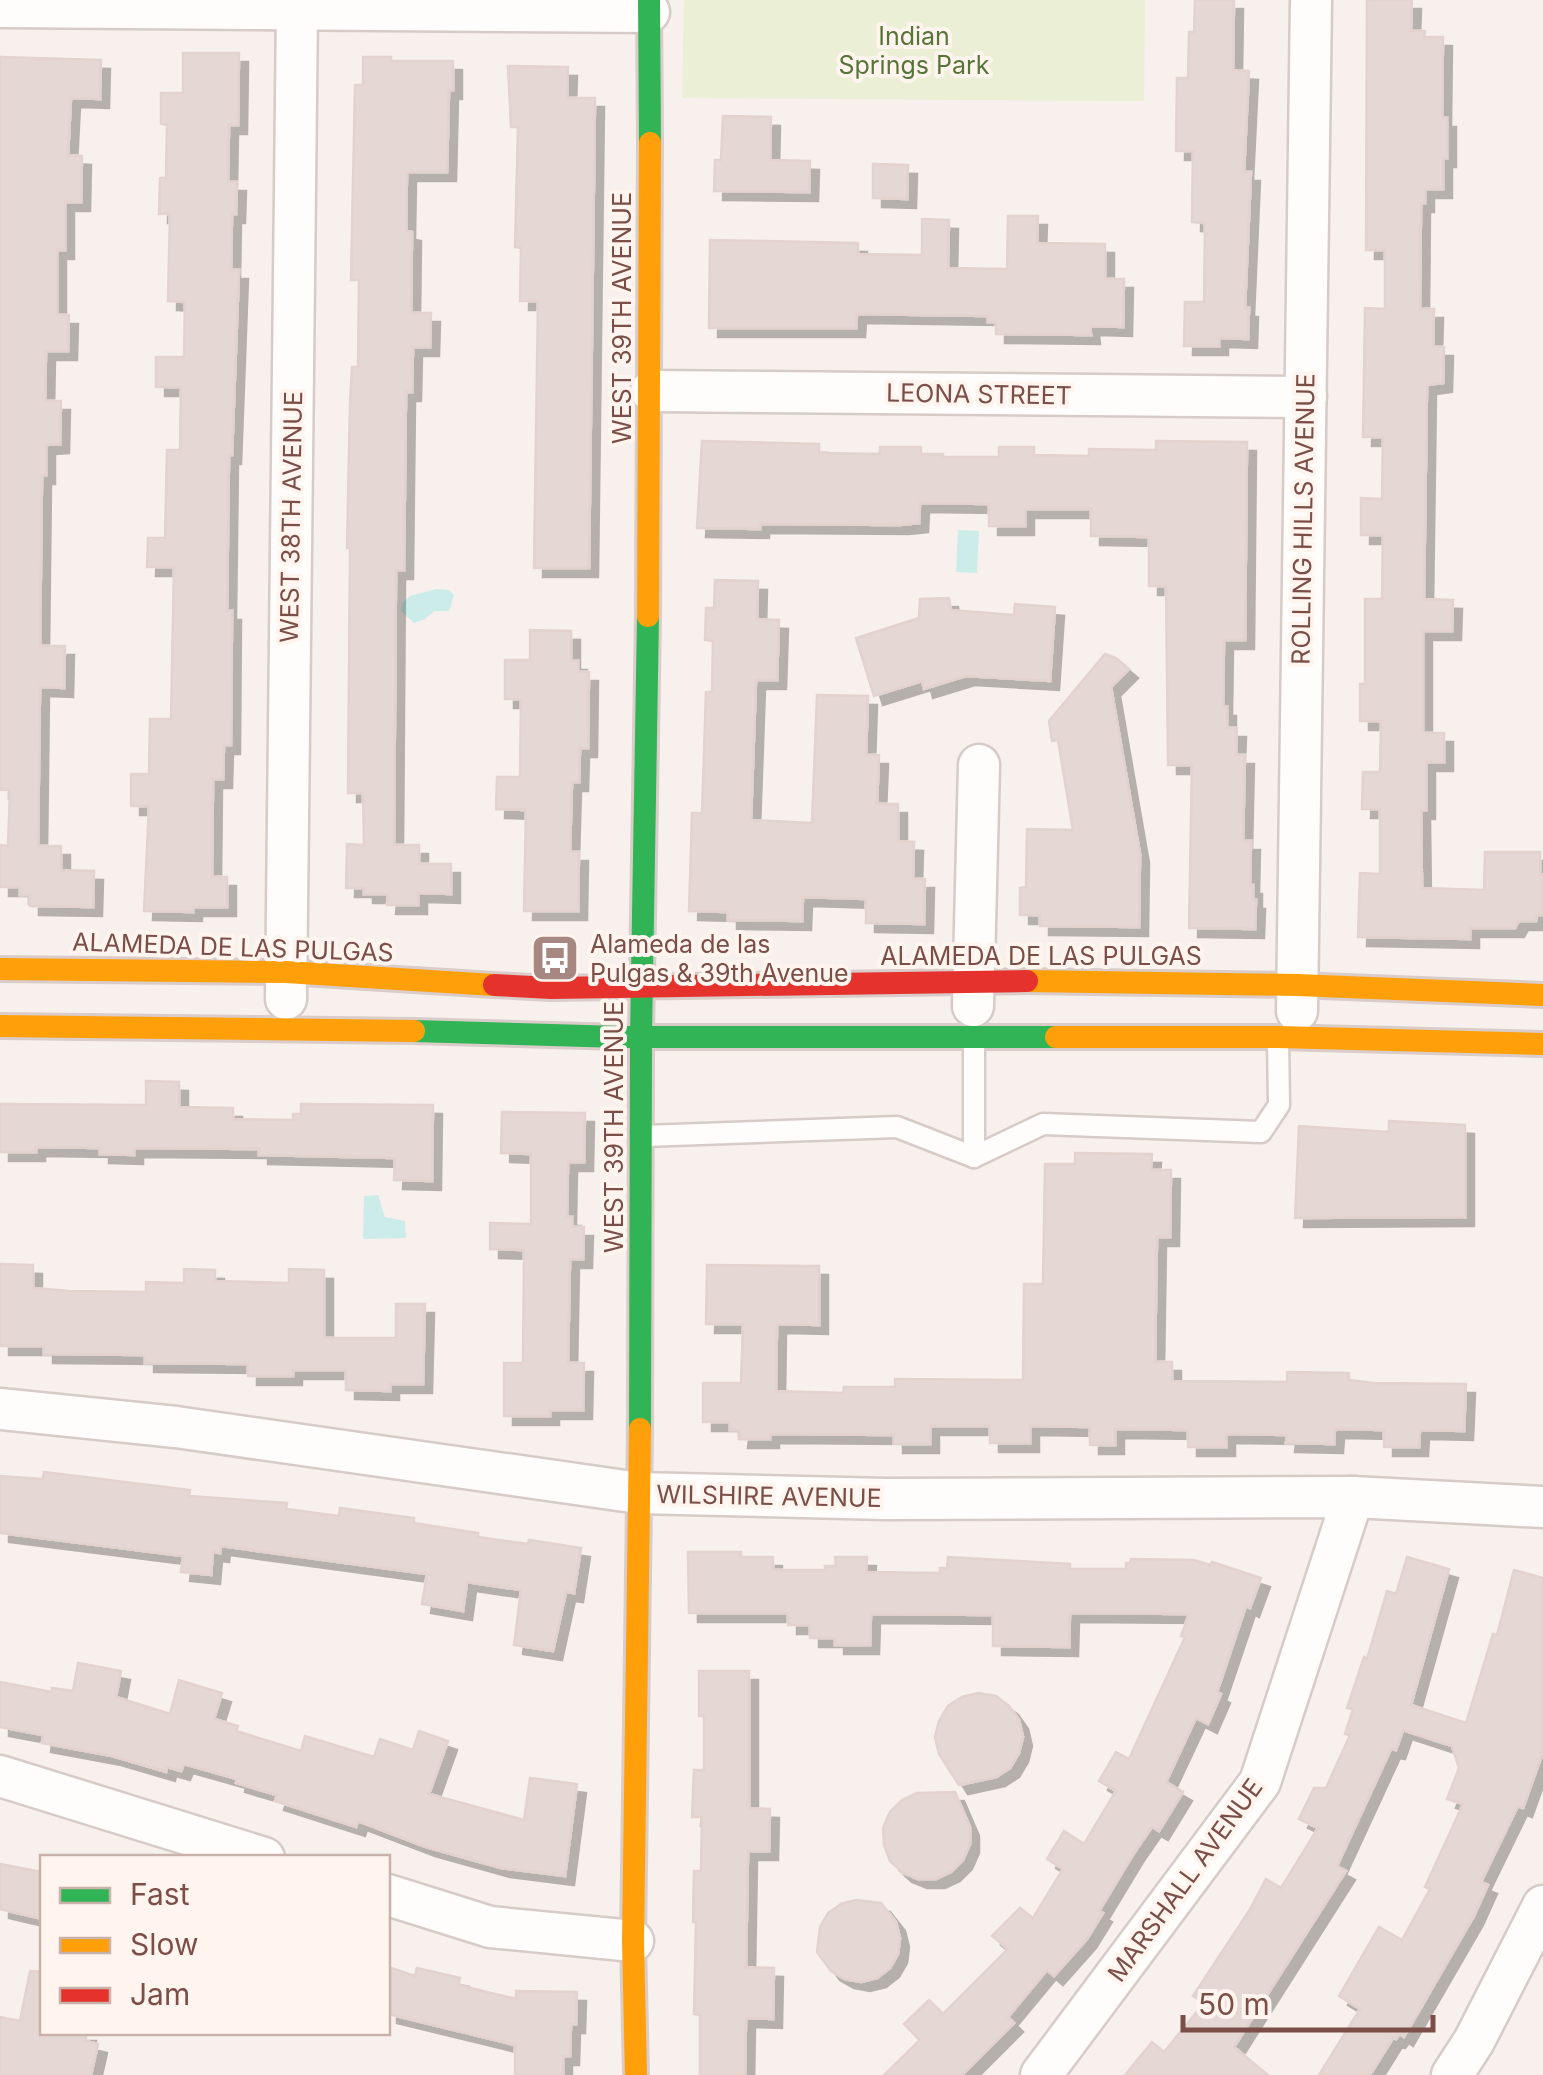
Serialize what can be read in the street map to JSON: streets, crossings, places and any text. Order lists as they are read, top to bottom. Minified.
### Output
{"streets":{"main road":["WEST 39TH AVENUE","ALAMEDA DE LAS PULGAS"],"street":["LEONA STREET","WEST 38TH AVENUE","ROLLING HILLS AVENUE","WILSHIRE AVENUE","MARSHALL AVENUE"]},"crossings":[["WEST 39TH AVENUE","LEONA STREET"],["WEST 39TH AVENUE","ALAMEDA DE LAS PULGAS"],["WEST 39TH AVENUE","WILSHIRE AVENUE"],["LEONA STREET","ROLLING HILLS AVENUE"],["WEST 38TH AVENUE","ALAMEDA DE LAS PULGAS"],["ROLLING HILLS AVENUE","ALAMEDA DE LAS PULGAS"],["WILSHIRE AVENUE","MARSHALL AVENUE"]],"parks":["Indian Springs Park"],"places":{"bus stop":["Alameda de las Pulgas & 39th Avenue"]},"legend":["Fast","Slow","Jam"],"scale_bar":"50 m"}
